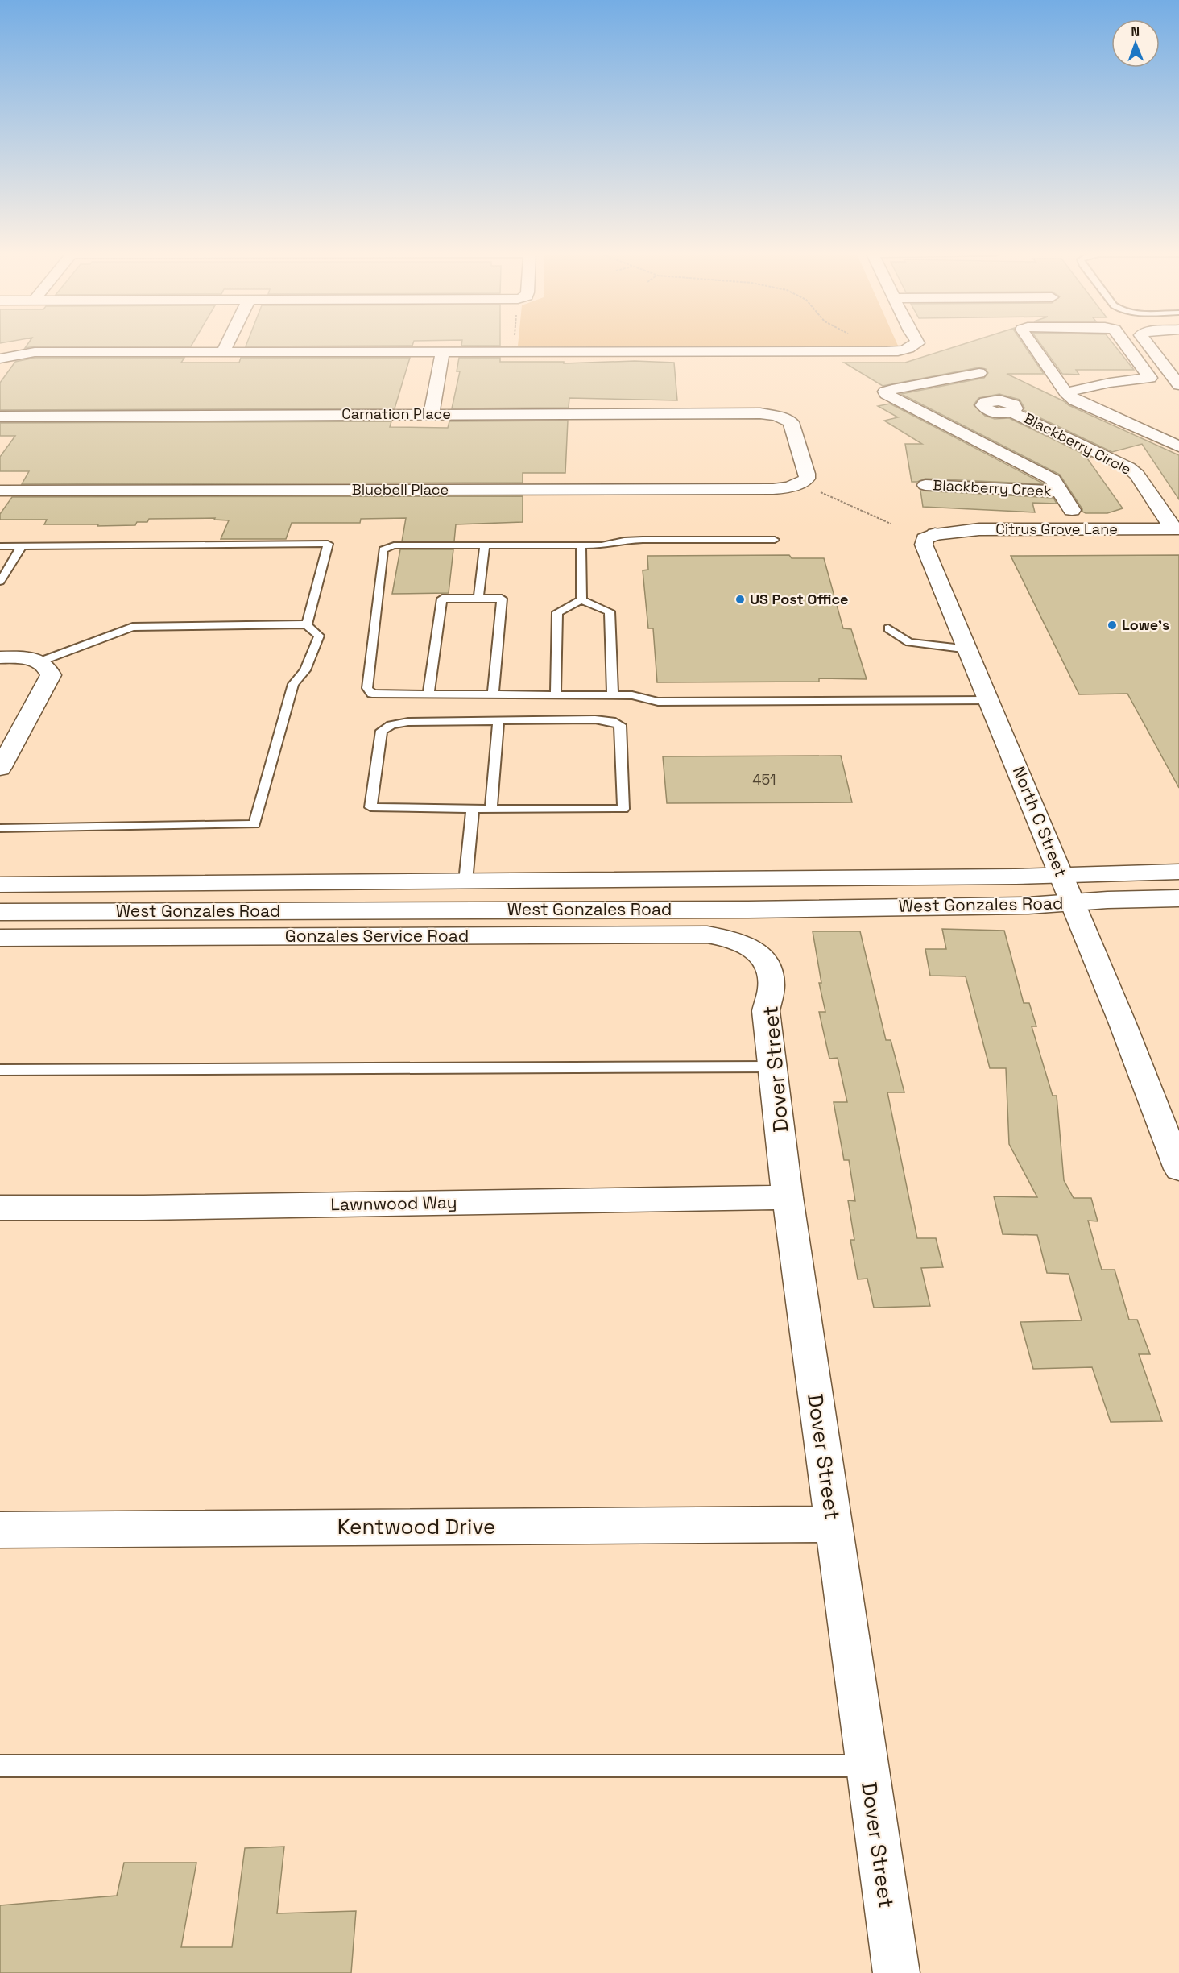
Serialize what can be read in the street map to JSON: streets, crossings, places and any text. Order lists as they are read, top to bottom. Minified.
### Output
{"streets":{"street":["Carnation Place","Blackberry Circle","Blackberry Creek","Bluebell Place","Citrus Grove Lane","North C Street","West Gonzales Road","Gonzales Service Road","Dover Street","Lawnwood Way","Kentwood Drive"]},"crossings":[["Carnation Place","Bluebell Place"],["Blackberry Circle","Citrus Grove Lane"],["Citrus Grove Lane","North C Street"],["North C Street","West Gonzales Road"],["Gonzales Service Road","Dover Street"],["Dover Street","Lawnwood Way"],["Dover Street","Kentwood Drive"]],"places":["US Post Office","Lowe's"],"house_numbers":["451"],"north":"top"}
